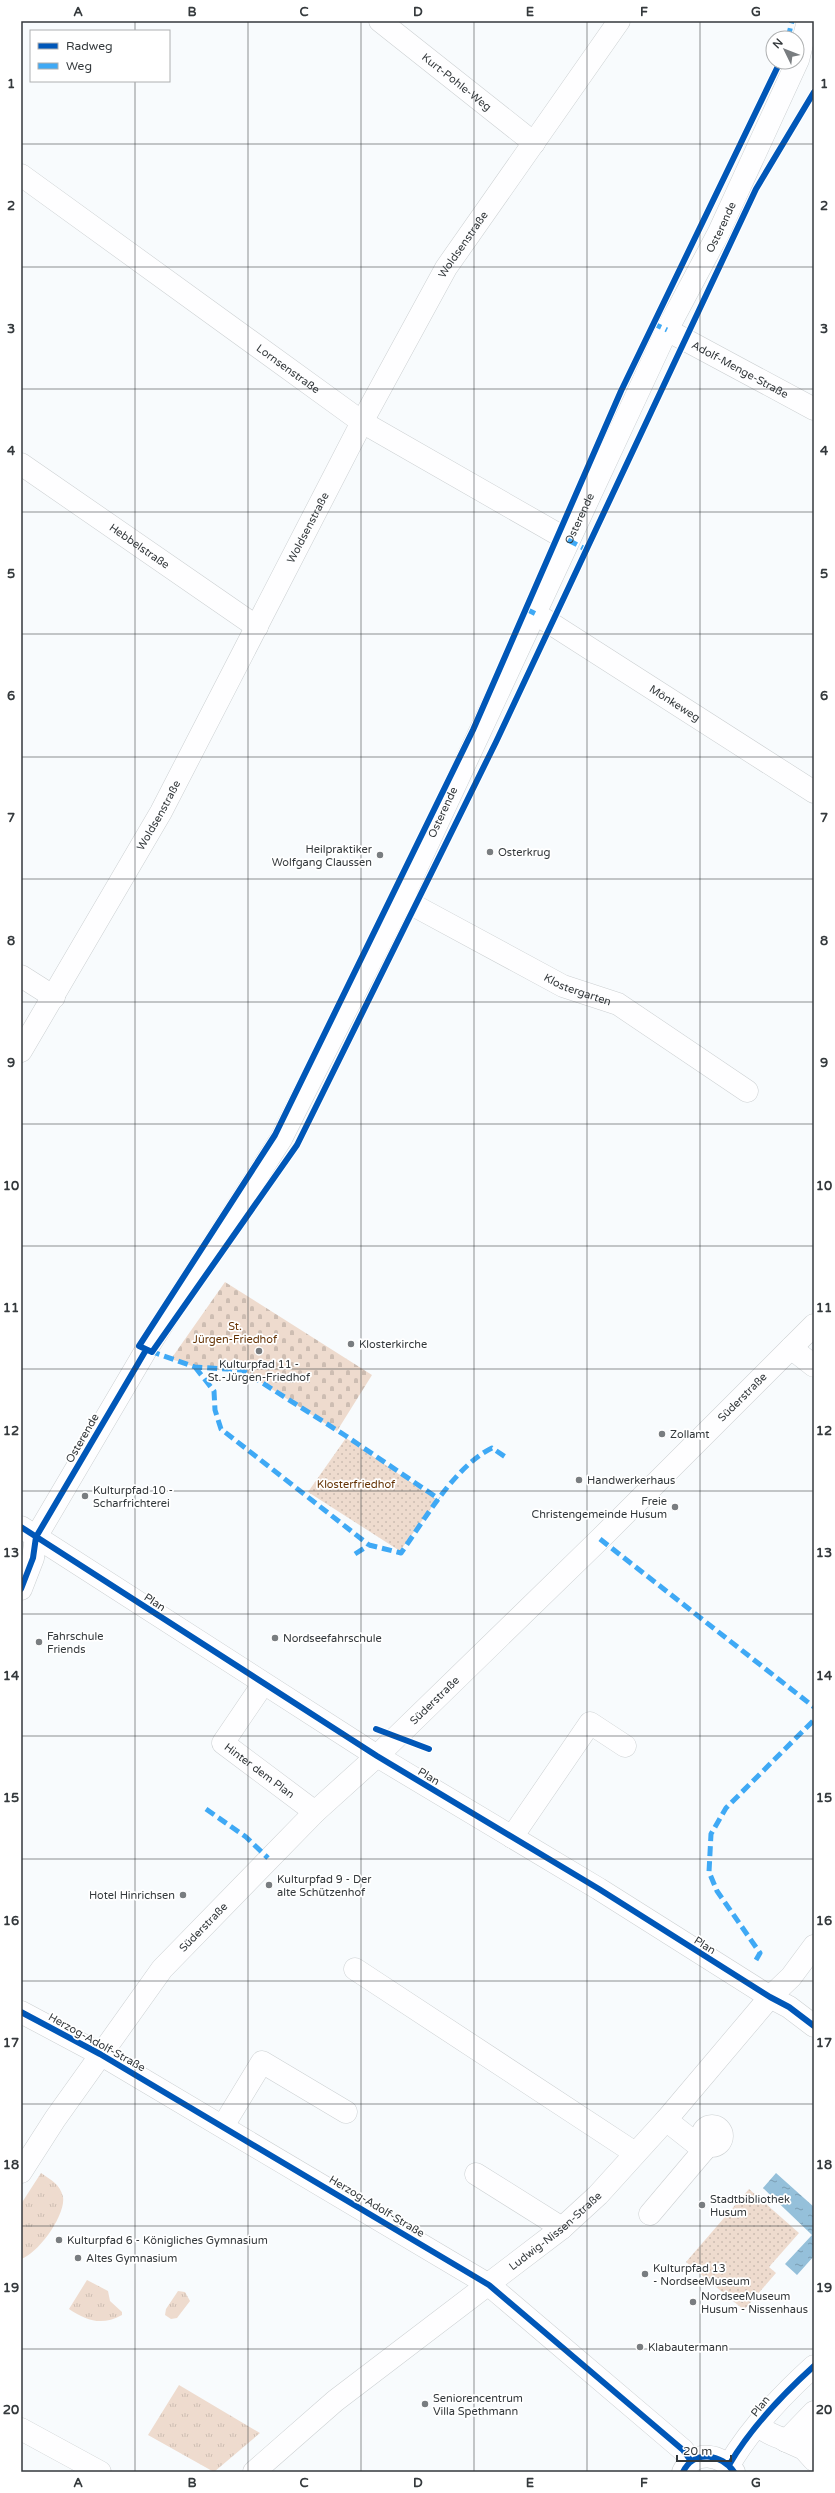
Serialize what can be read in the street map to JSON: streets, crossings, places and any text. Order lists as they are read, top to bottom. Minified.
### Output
{"streets":{"street":["Kurt-Pohle-Weg","Osterende","Woldsenstraße","Lornsenstraße","Adolf-Menge-Straße","Hebbelstraße","Mönkeweg","Klostergarten","Süderstraße","Plan","Hinter dem Plan","Herzog-Adolf-Straße","Ludwig-Nissen-Straße"]},"crossings":[["Kurt-Pohle-Weg","Woldsenstraße"],["Osterende","Lornsenstraße"],["Osterende","Adolf-Menge-Straße"],["Osterende","Mönkeweg"],["Osterende","Klostergarten"],["Osterende","Plan"],["Woldsenstraße","Lornsenstraße"],["Woldsenstraße","Hebbelstraße"],["Süderstraße","Plan"],["Süderstraße","Hinter dem Plan"],["Süderstraße","Herzog-Adolf-Straße"],["Plan","Hinter dem Plan"],["Plan","Herzog-Adolf-Straße"],["Plan","Ludwig-Nissen-Straße"],["Herzog-Adolf-Straße","Ludwig-Nissen-Straße"]],"parks":["St. Jürgen-Friedhof","Klosterfriedhof"],"places":["Osterkrug","Heilpraktiker Wolfgang Claussen","Klosterkirche","Kulturpfad 11 - St.-Jürgen-Friedhof","Zollamt","Handwerkerhaus","Kulturpfad 10 - Scharfrichterei","Freie Christengemeinde Husum","Nordseefahrschule","Fahrschule Friends","Kulturpfad 9 - Der alte Schützenhof","Hotel Hinrichsen","Stadtbibliothek Husum","Kulturpfad 6 - Königliches Gymnasium","Altes Gymnasium","Kulturpfad 13 - NordseeMuseum","NordseeMuseum Husum - Nissenhaus","Klabautermann","Seniorencentrum Villa Spethmann"],"legend":["Radweg","Weg"],"scale_bar":"20 m","north":"top left","grid":{"columns":["A","B","C","D","E","F","G"],"rows":["1","2","3","4","5","6","7","8","9","10","11","12","13","14","15","16","17","18","19","20"]}}
